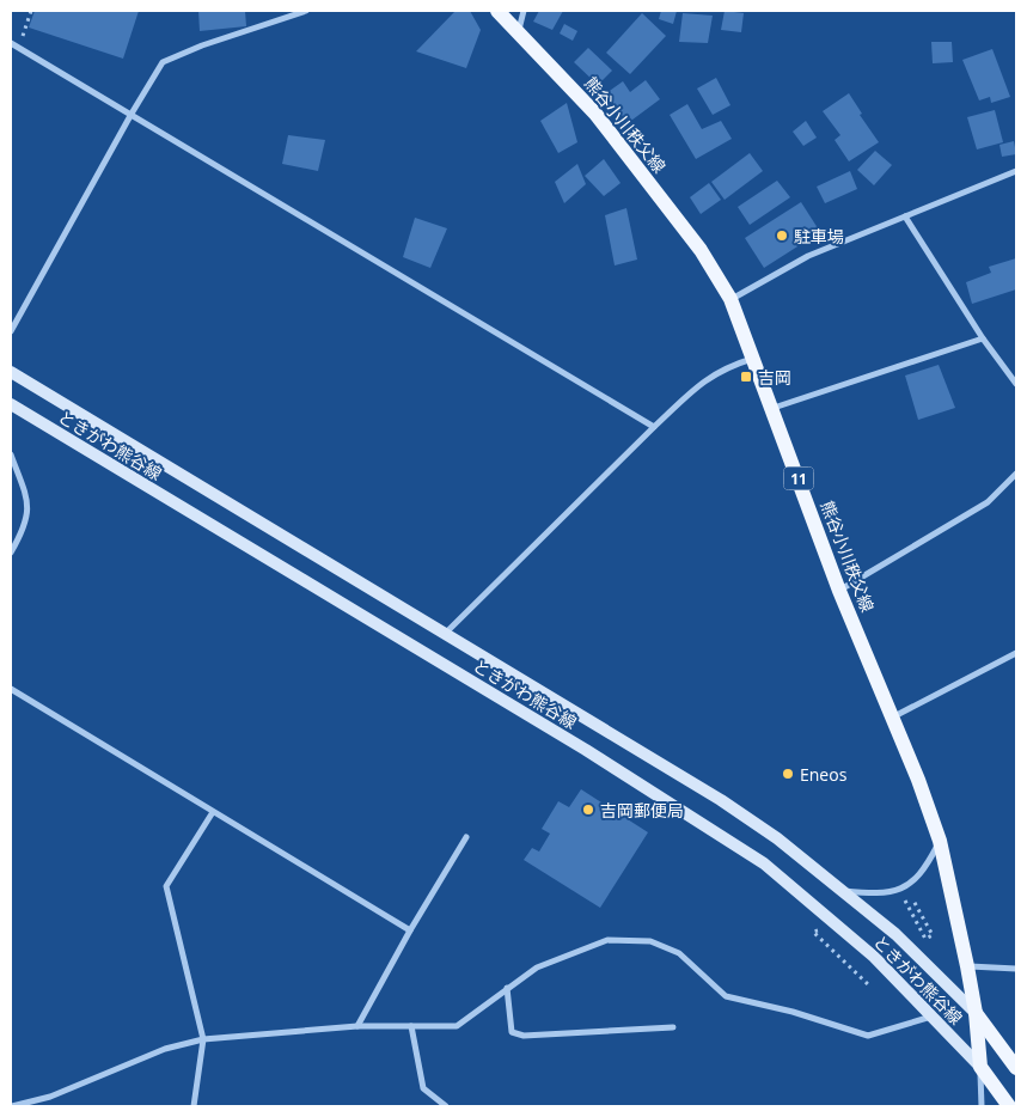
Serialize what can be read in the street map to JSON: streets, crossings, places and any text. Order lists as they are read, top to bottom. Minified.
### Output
{"streets":{"main road":["熊谷小川秩父線","ときがわ熊谷線","11"]},"crossings":[["熊谷小川秩父線","ときがわ熊谷線"]],"places":{"other":["駐車場","Eneos","吉岡郵便局"],"transit":["吉岡"]}}
